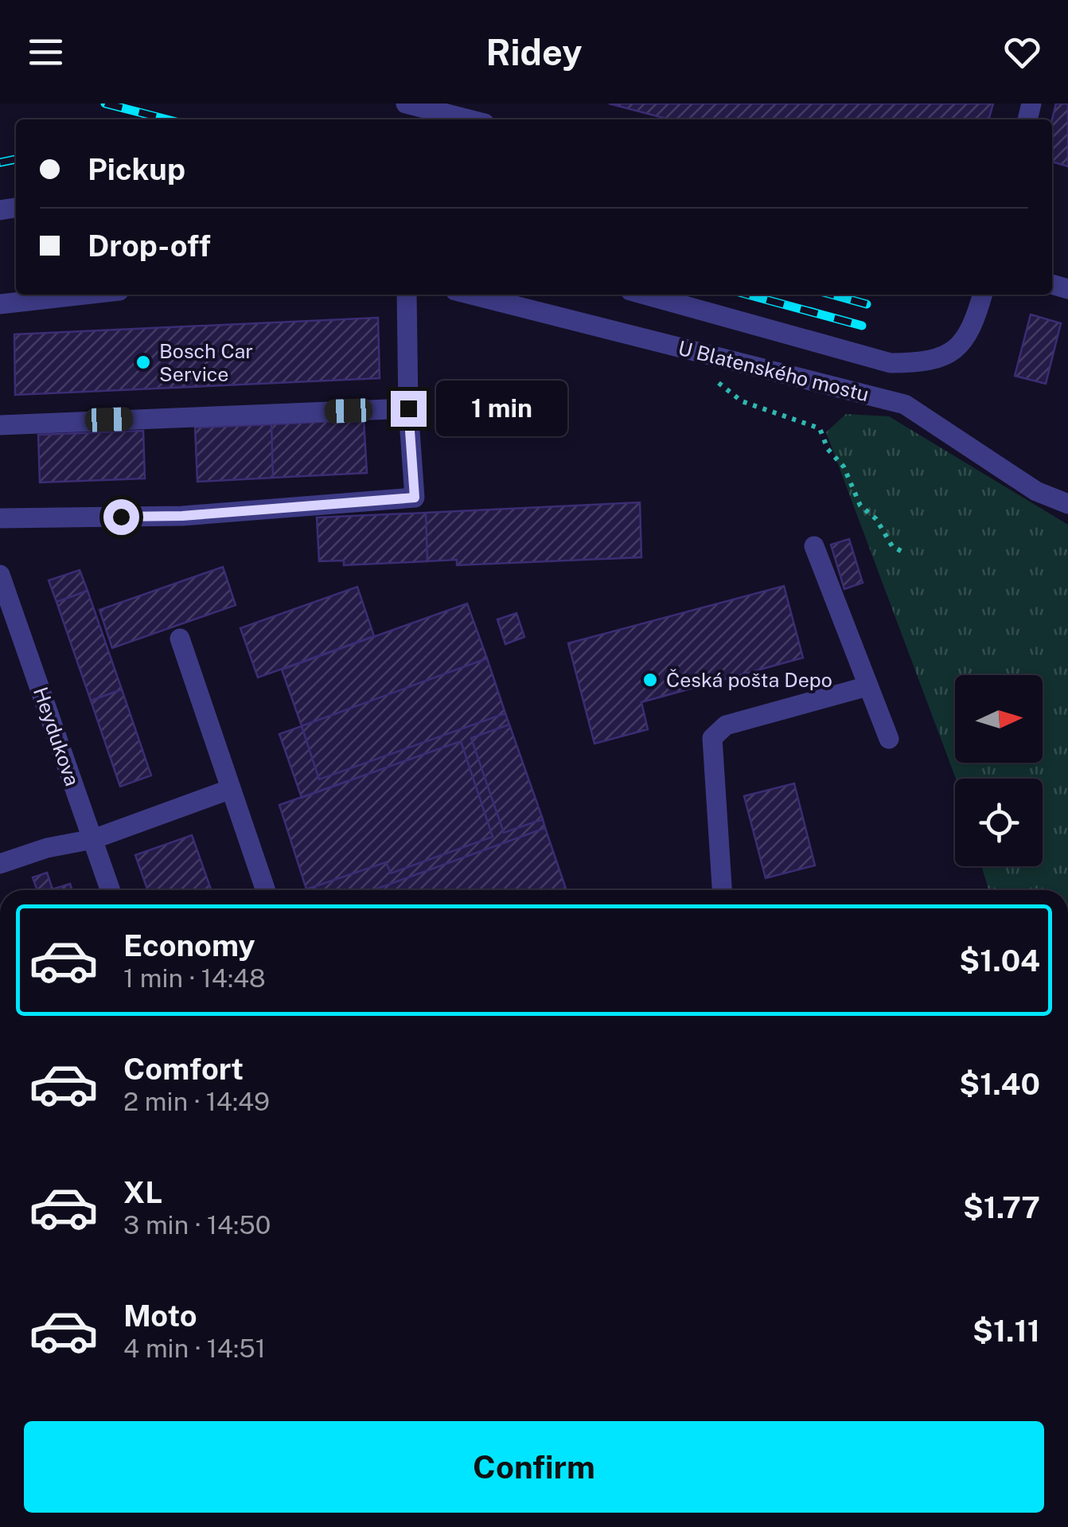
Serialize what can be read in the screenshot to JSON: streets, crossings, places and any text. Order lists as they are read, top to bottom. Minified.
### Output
{"streets":{"street":["U Blatenského mostu","Heydukova"]},"places":["Bosch Car Service","Česká pošta Depo"],"north":"right","page":{"header":"Ridey","banner":["Pickup","Drop-off"],"bubble":"1 min","list":[{"name":"Economy","note":"1 min · 14:48","value":"$1.04"},{"name":"Comfort","note":"2 min · 14:49","value":"$1.40"},{"name":"XL","note":"3 min · 14:50","value":"$1.77"},{"name":"Moto","note":"4 min · 14:51","value":"$1.11"}],"buttons":"Confirm"}}
